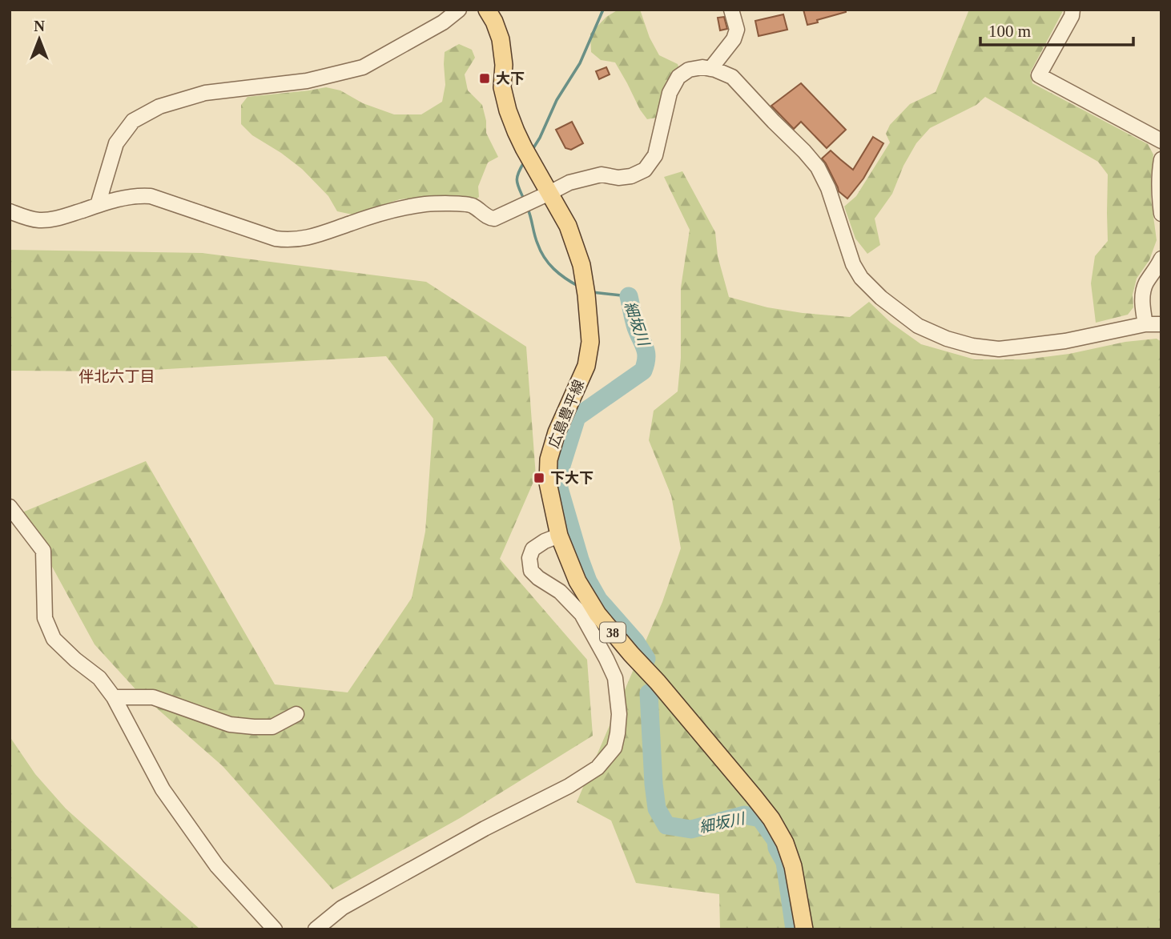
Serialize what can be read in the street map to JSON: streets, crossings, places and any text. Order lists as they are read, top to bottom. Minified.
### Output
{"streets":{"main road":["広島豊平線","38"]},"districts":["伴北六丁目"],"water":["細坂川"],"places":{"transit":["大下","下大下"]},"scale_bar":"100 m","north":"top"}
